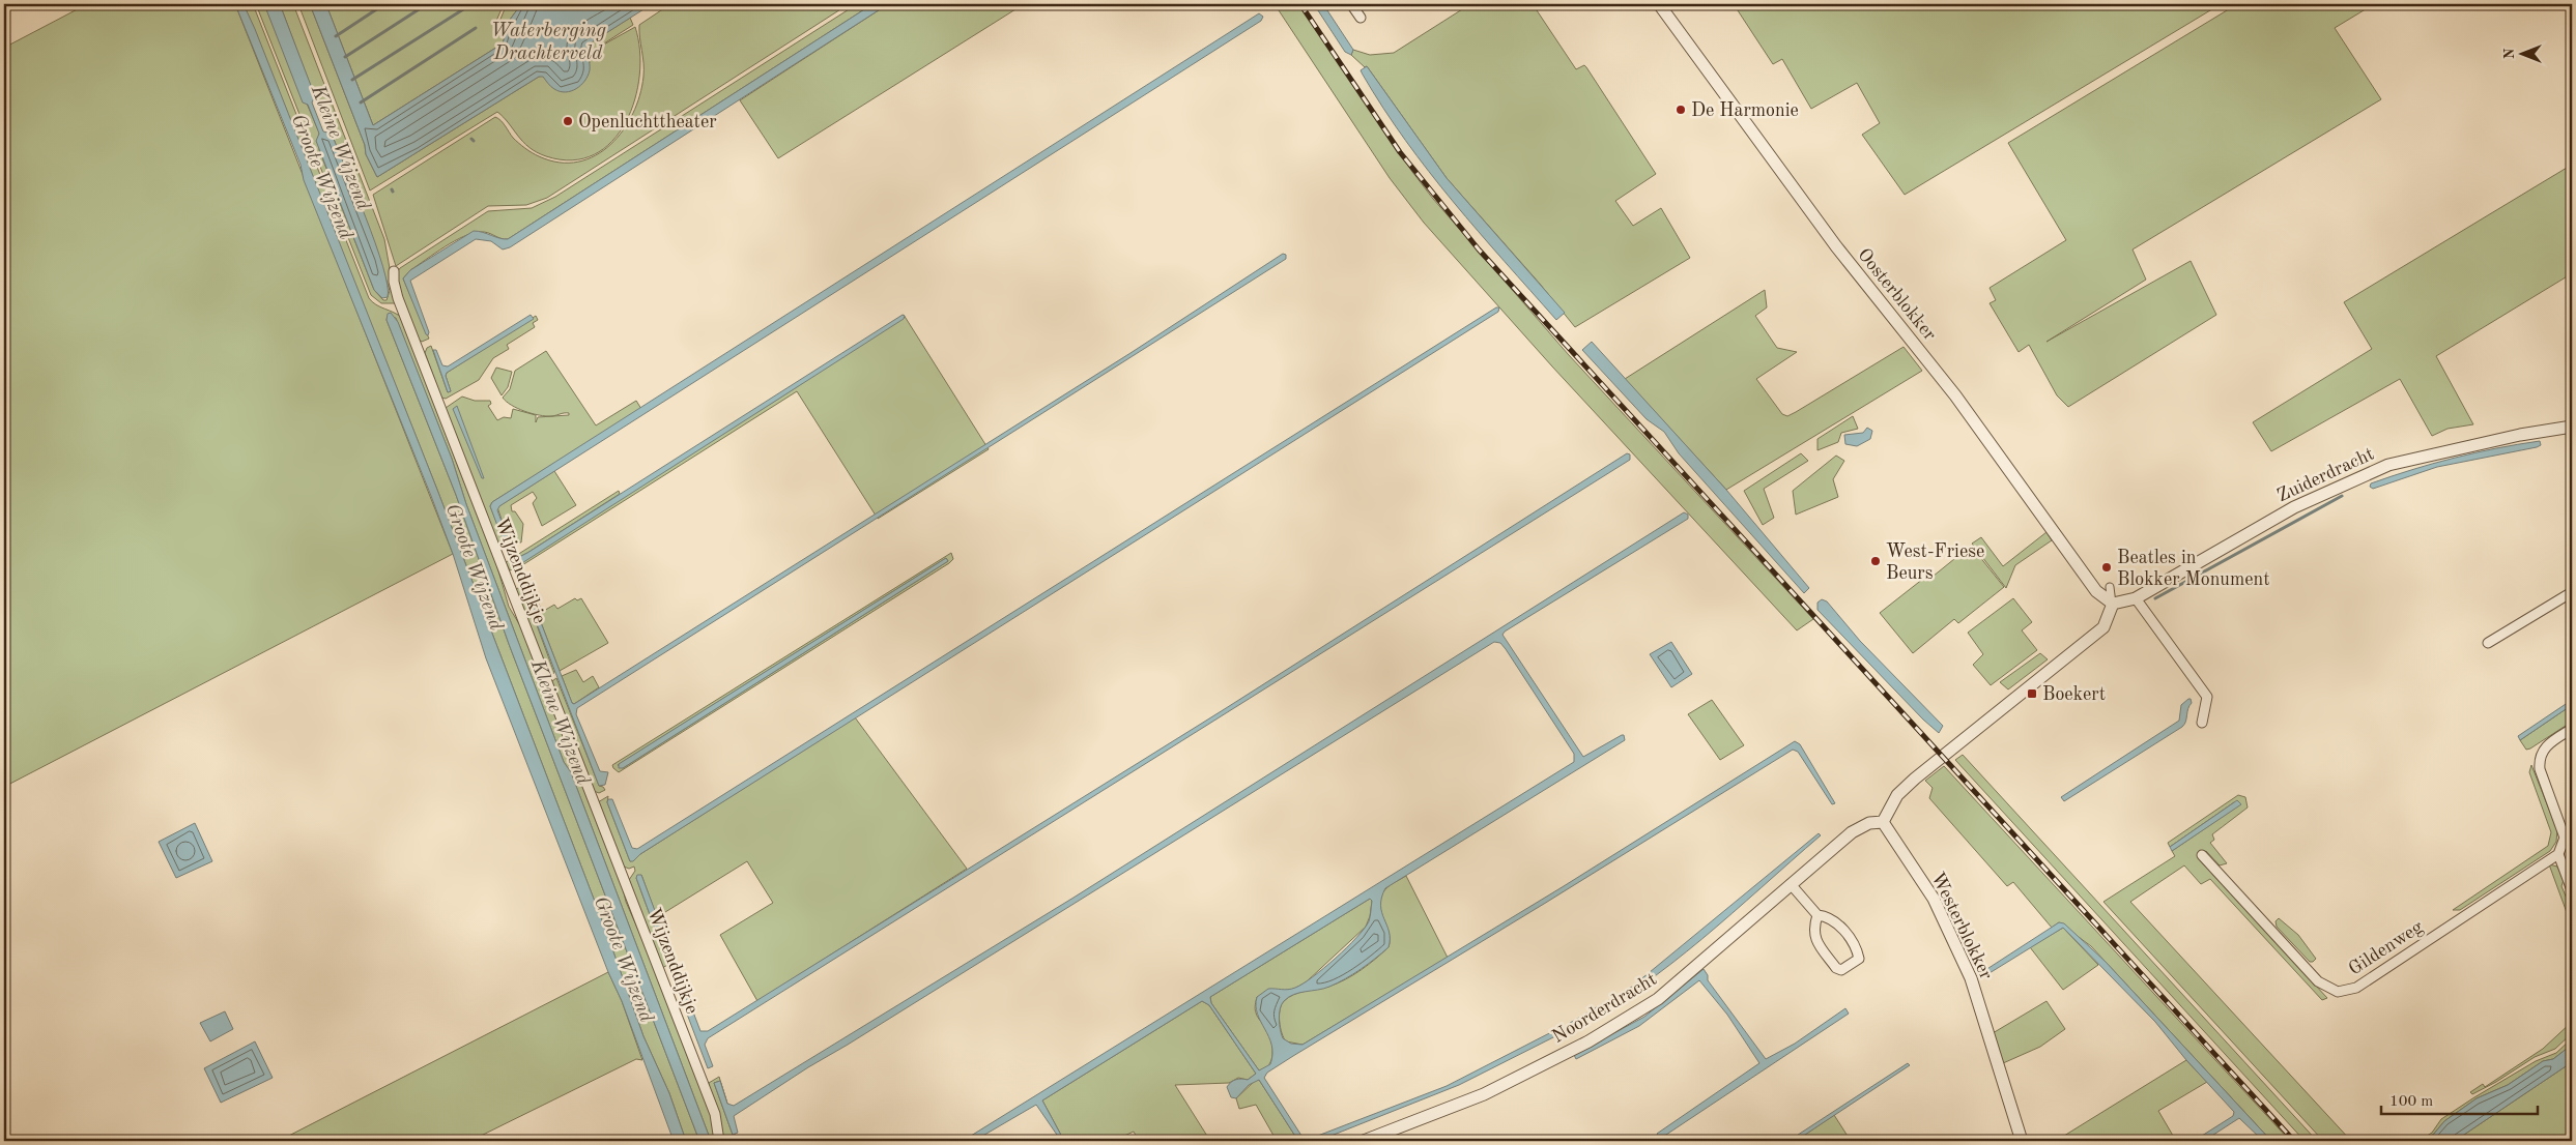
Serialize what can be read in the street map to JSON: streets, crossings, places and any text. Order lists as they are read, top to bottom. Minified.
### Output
{"streets":{"street":["Oosterblokker","Zuiderdracht","Wijzenddijkje","Westerblokker","Gildenweg","Noorderdracht"]},"crossings":[["Oosterblokker","Zuiderdracht"],["Westerblokker","Noorderdracht"]],"water":["Waterberging Drachterveld","Kleine Wijzend","Groote Wijzend"],"places":{"other":["De Harmonie","Openluchttheater","West-Friese Beurs","Beatles in Blokker Monument"],"transit":["Boekert"]},"scale_bar":"100 m","north":"left"}
